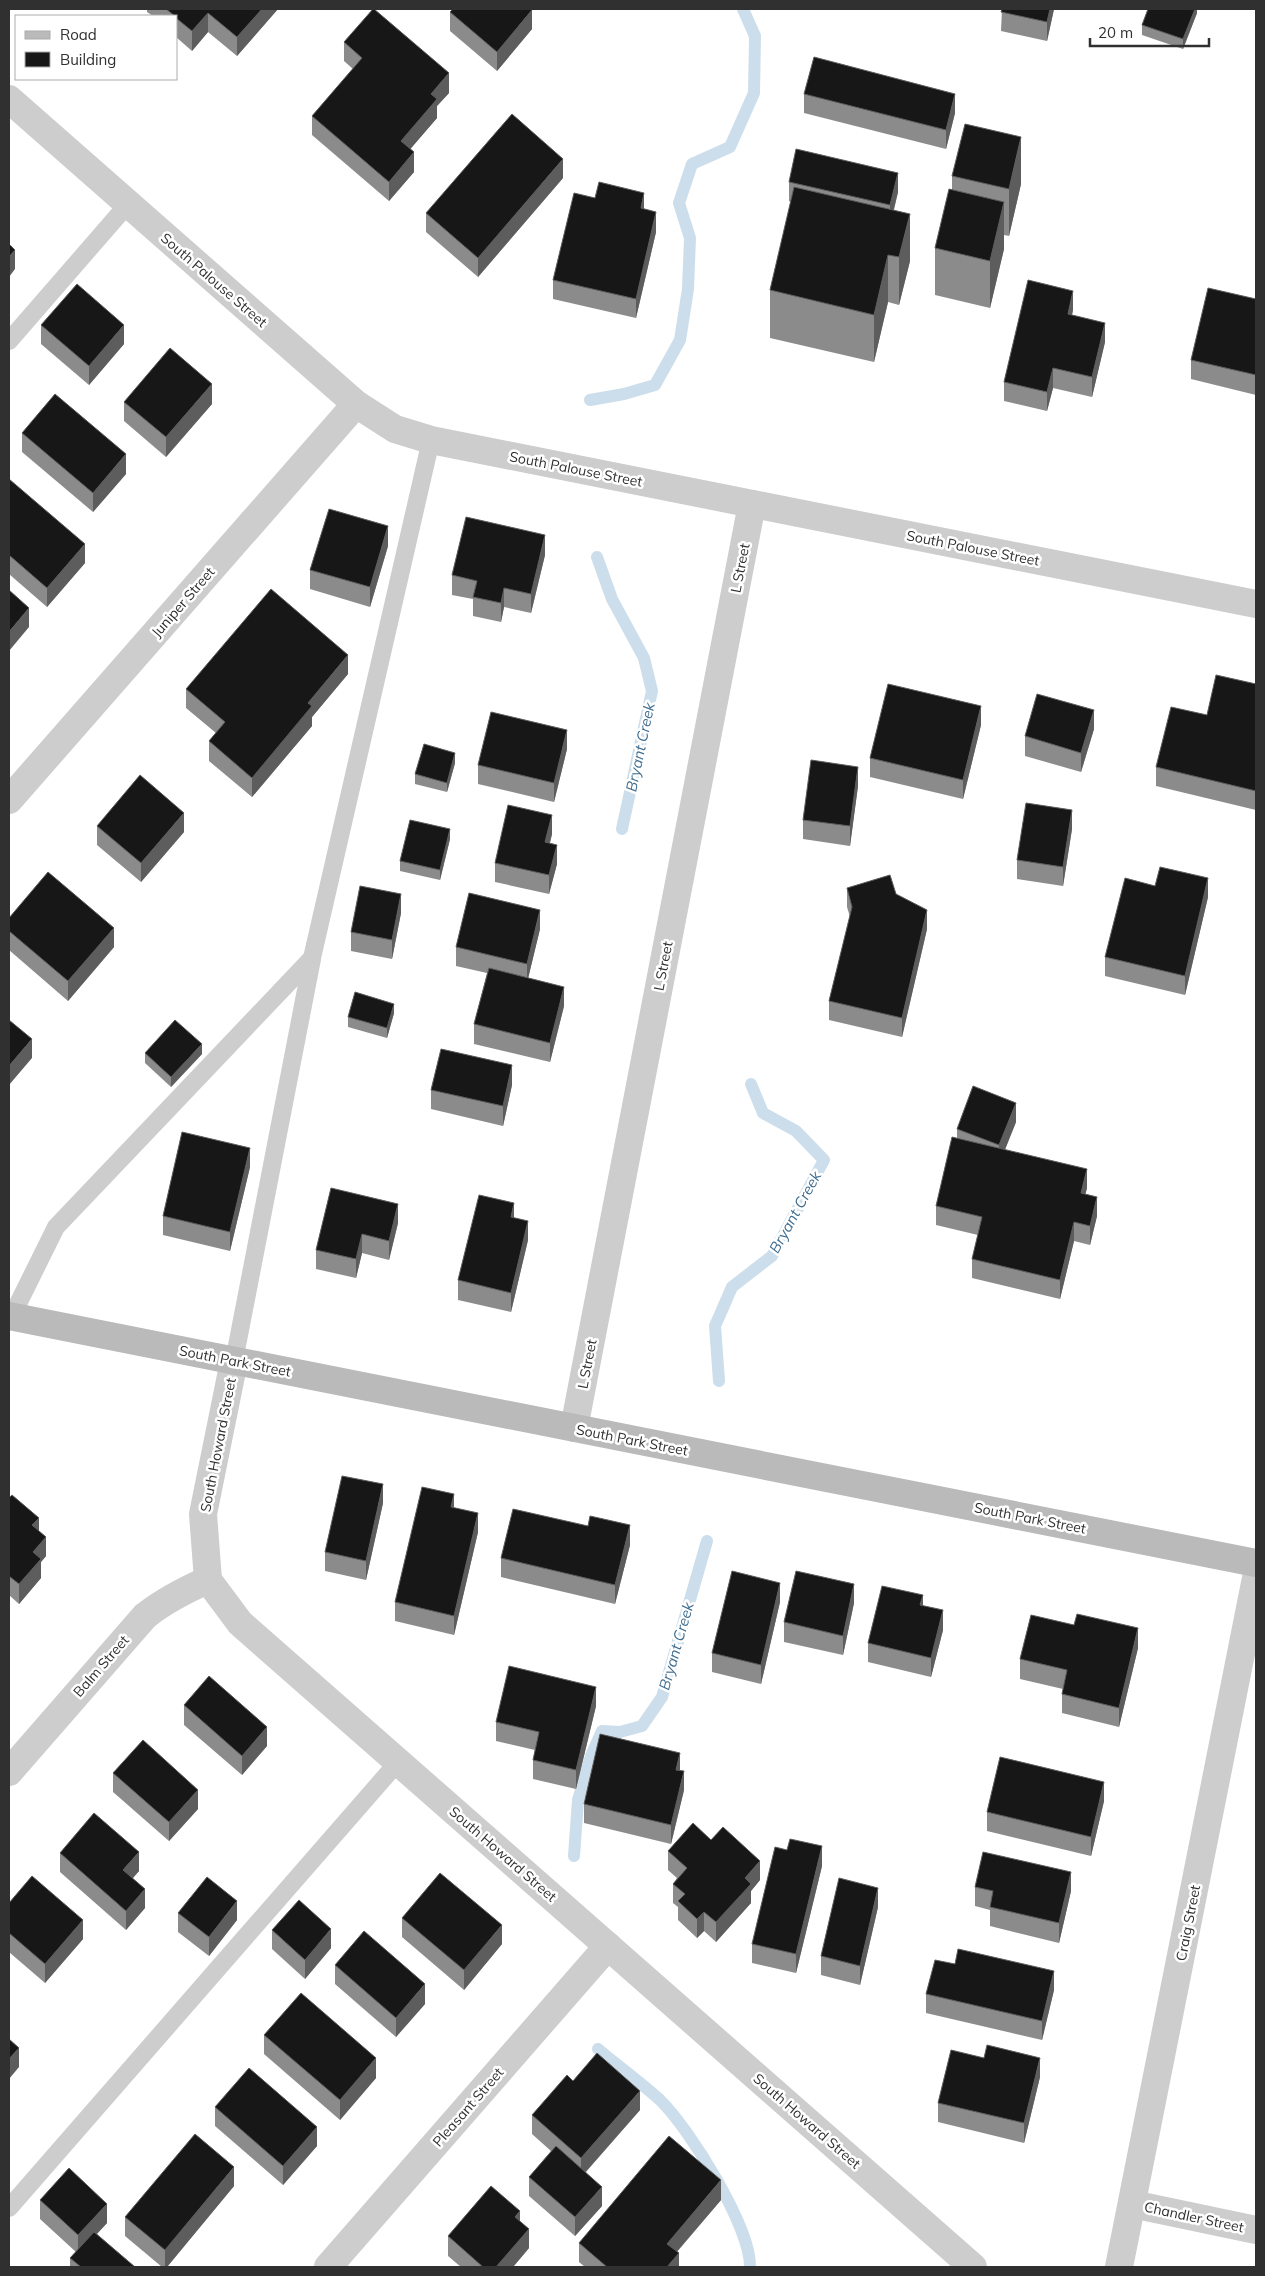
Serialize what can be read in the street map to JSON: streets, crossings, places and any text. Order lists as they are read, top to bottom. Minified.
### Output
{"streets":{"main road":["South Park Street"],"street":["South Palouse Street","L Street","Juniper Street","South Howard Street","Balm Street","Craig Street","Pleasant Street","Chandler Street"]},"crossings":[["South Palouse Street","L Street"],["South Palouse Street","Juniper Street"],["L Street","South Park Street"],["South Park Street","South Howard Street"],["South Howard Street","Balm Street"],["South Howard Street","Pleasant Street"],["Craig Street","Chandler Street"]],"water":["Bryant Creek"],"legend":["Road","Building"],"scale_bar":"20 m"}
